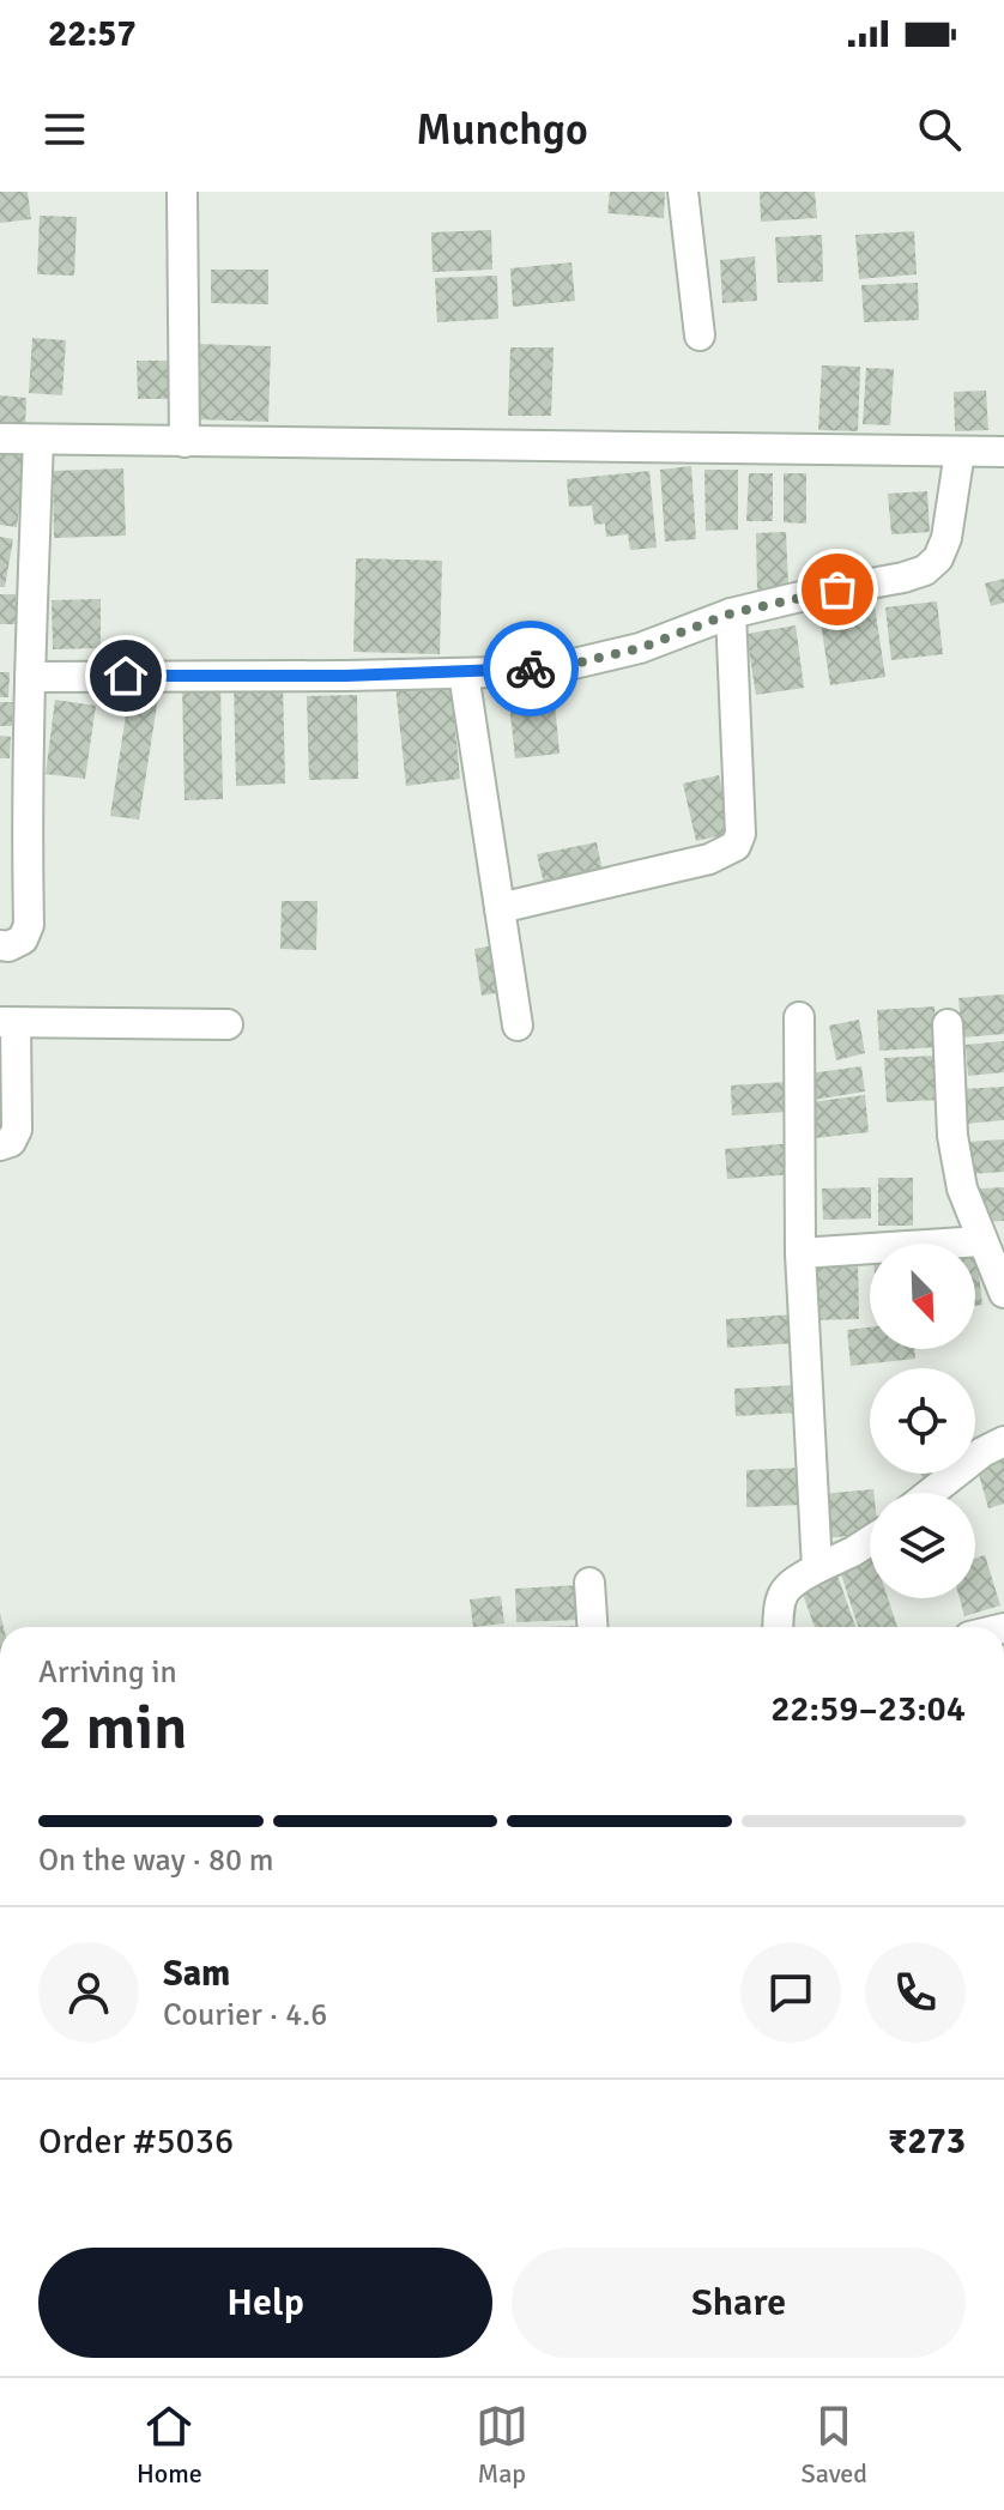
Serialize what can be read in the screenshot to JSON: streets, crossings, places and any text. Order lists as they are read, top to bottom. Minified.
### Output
{"north":"bottom right","page":{"status":"22:57","header":"Munchgo","heading":["2 min","Arriving in","22:59–23:04"],"panel":["Sam","Courier · 4.6","Order #5036","₹273"],"bar":"On the way · 80 m","buttons":["Help","Share"],"tabs":["Home","Map","Saved"]}}
